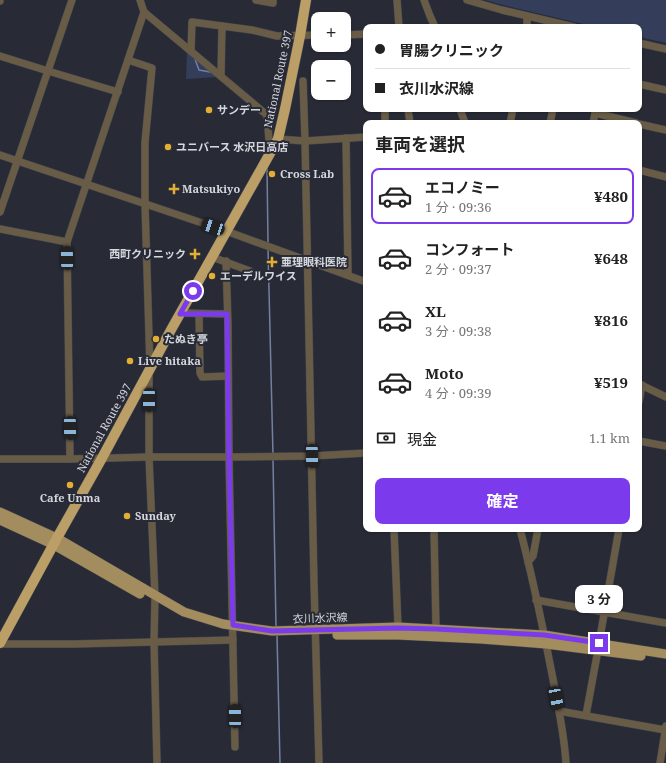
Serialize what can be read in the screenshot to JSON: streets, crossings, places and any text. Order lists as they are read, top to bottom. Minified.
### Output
{"streets":{"highway":["National Route 397"],"main road":["衣川水沢線"]},"crossings":[["National Route 397","衣川水沢線"]],"places":{"other":["サンデー","ユニバース 水沢日高店","Cross Lab","エーデルワイス","たぬき亭","Live hitaka","Cafe Unma","Sunday"],"health":["Matsukiyo","西町クリニック","亜理眼科医院"]},"page":{"map_buttons":["+","−"],"banner":["胃腸クリニック","衣川水沢線"],"heading":"車両を選択","list":[{"name":"エコノミー","note":"1 分 · 09:36","value":"¥480"},{"name":"コンフォート","note":"2 分 · 09:37","value":"¥648"},{"name":"XL","note":"3 分 · 09:38","value":"¥816"},{"name":"Moto","note":"4 分 · 09:39","value":"¥519"}],"pay":["現金","1.1 km"],"buttons":"確定","bubble":"3 分"}}
